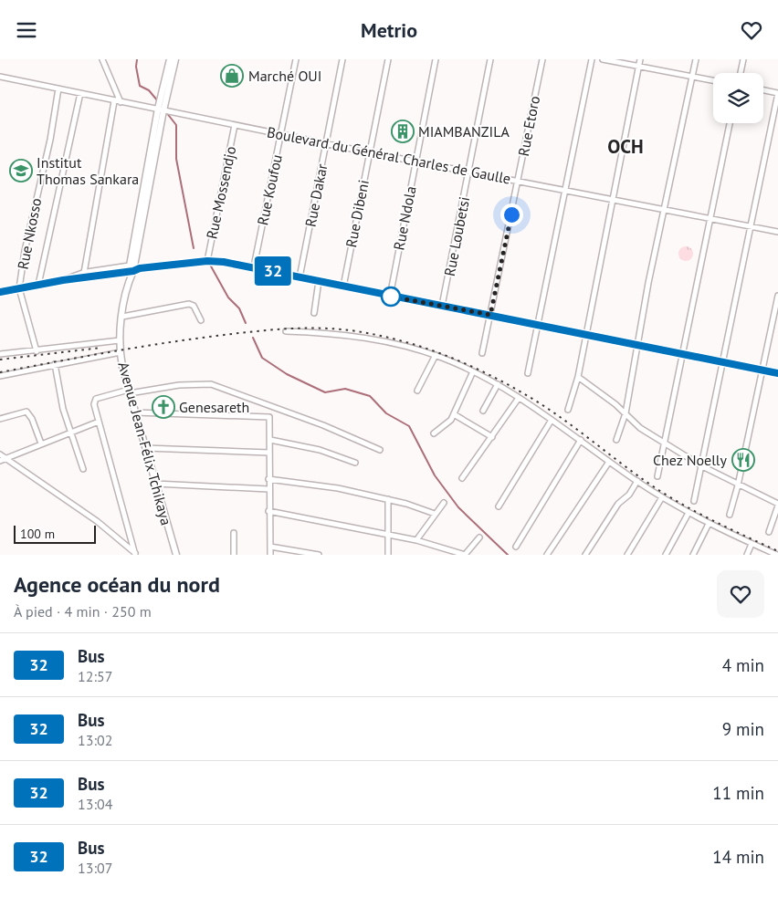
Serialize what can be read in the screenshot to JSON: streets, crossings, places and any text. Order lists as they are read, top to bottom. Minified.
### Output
{"streets":{"street":["Rue Etoro","Boulevard du Général Charles de Gaulle","Rue Koufou","Rue Mossendjo","Rue Dakar","Rue Dibeni","Rue Ndola","Rue Nkosso","Rue Loubetsi","Avenue Jean-Félix Tchikaya"]},"crossings":[["Rue Etoro","Boulevard du Général Charles de Gaulle"],["Boulevard du Général Charles de Gaulle","Rue Koufou"],["Boulevard du Général Charles de Gaulle","Rue Mossendjo"],["Boulevard du Général Charles de Gaulle","Rue Dakar"],["Boulevard du Général Charles de Gaulle","Rue Dibeni"],["Boulevard du Général Charles de Gaulle","Rue Ndola"],["Boulevard du Général Charles de Gaulle","Rue Nkosso"],["Boulevard du Général Charles de Gaulle","Rue Loubetsi"],["Boulevard du Général Charles de Gaulle","Avenue Jean-Félix Tchikaya"]],"districts":["OCH"],"places":{"shop":["Marché OUI"],"building":["MIAMBANZILA"],"school or university":["Institut Thomas Sankara"],"church":["Genesareth"],"restaurant":["Chez Noelly"]},"lines":["bus line 32"],"scale_bar":"100 m","page":{"header":"Metrio","on_map":"32","scale":"100 m","heading":["Agence océan du nord","À pied · 4 min · 250 m"],"list":[{"mark":"32","name":"Bus","note":"12:57","value":"4 min"},{"mark":"32","name":"Bus","note":"13:02","value":"9 min"},{"mark":"32","name":"Bus","note":"13:04","value":"11 min"},{"mark":"32","name":"Bus","note":"13:07","value":"14 min"}]}}
